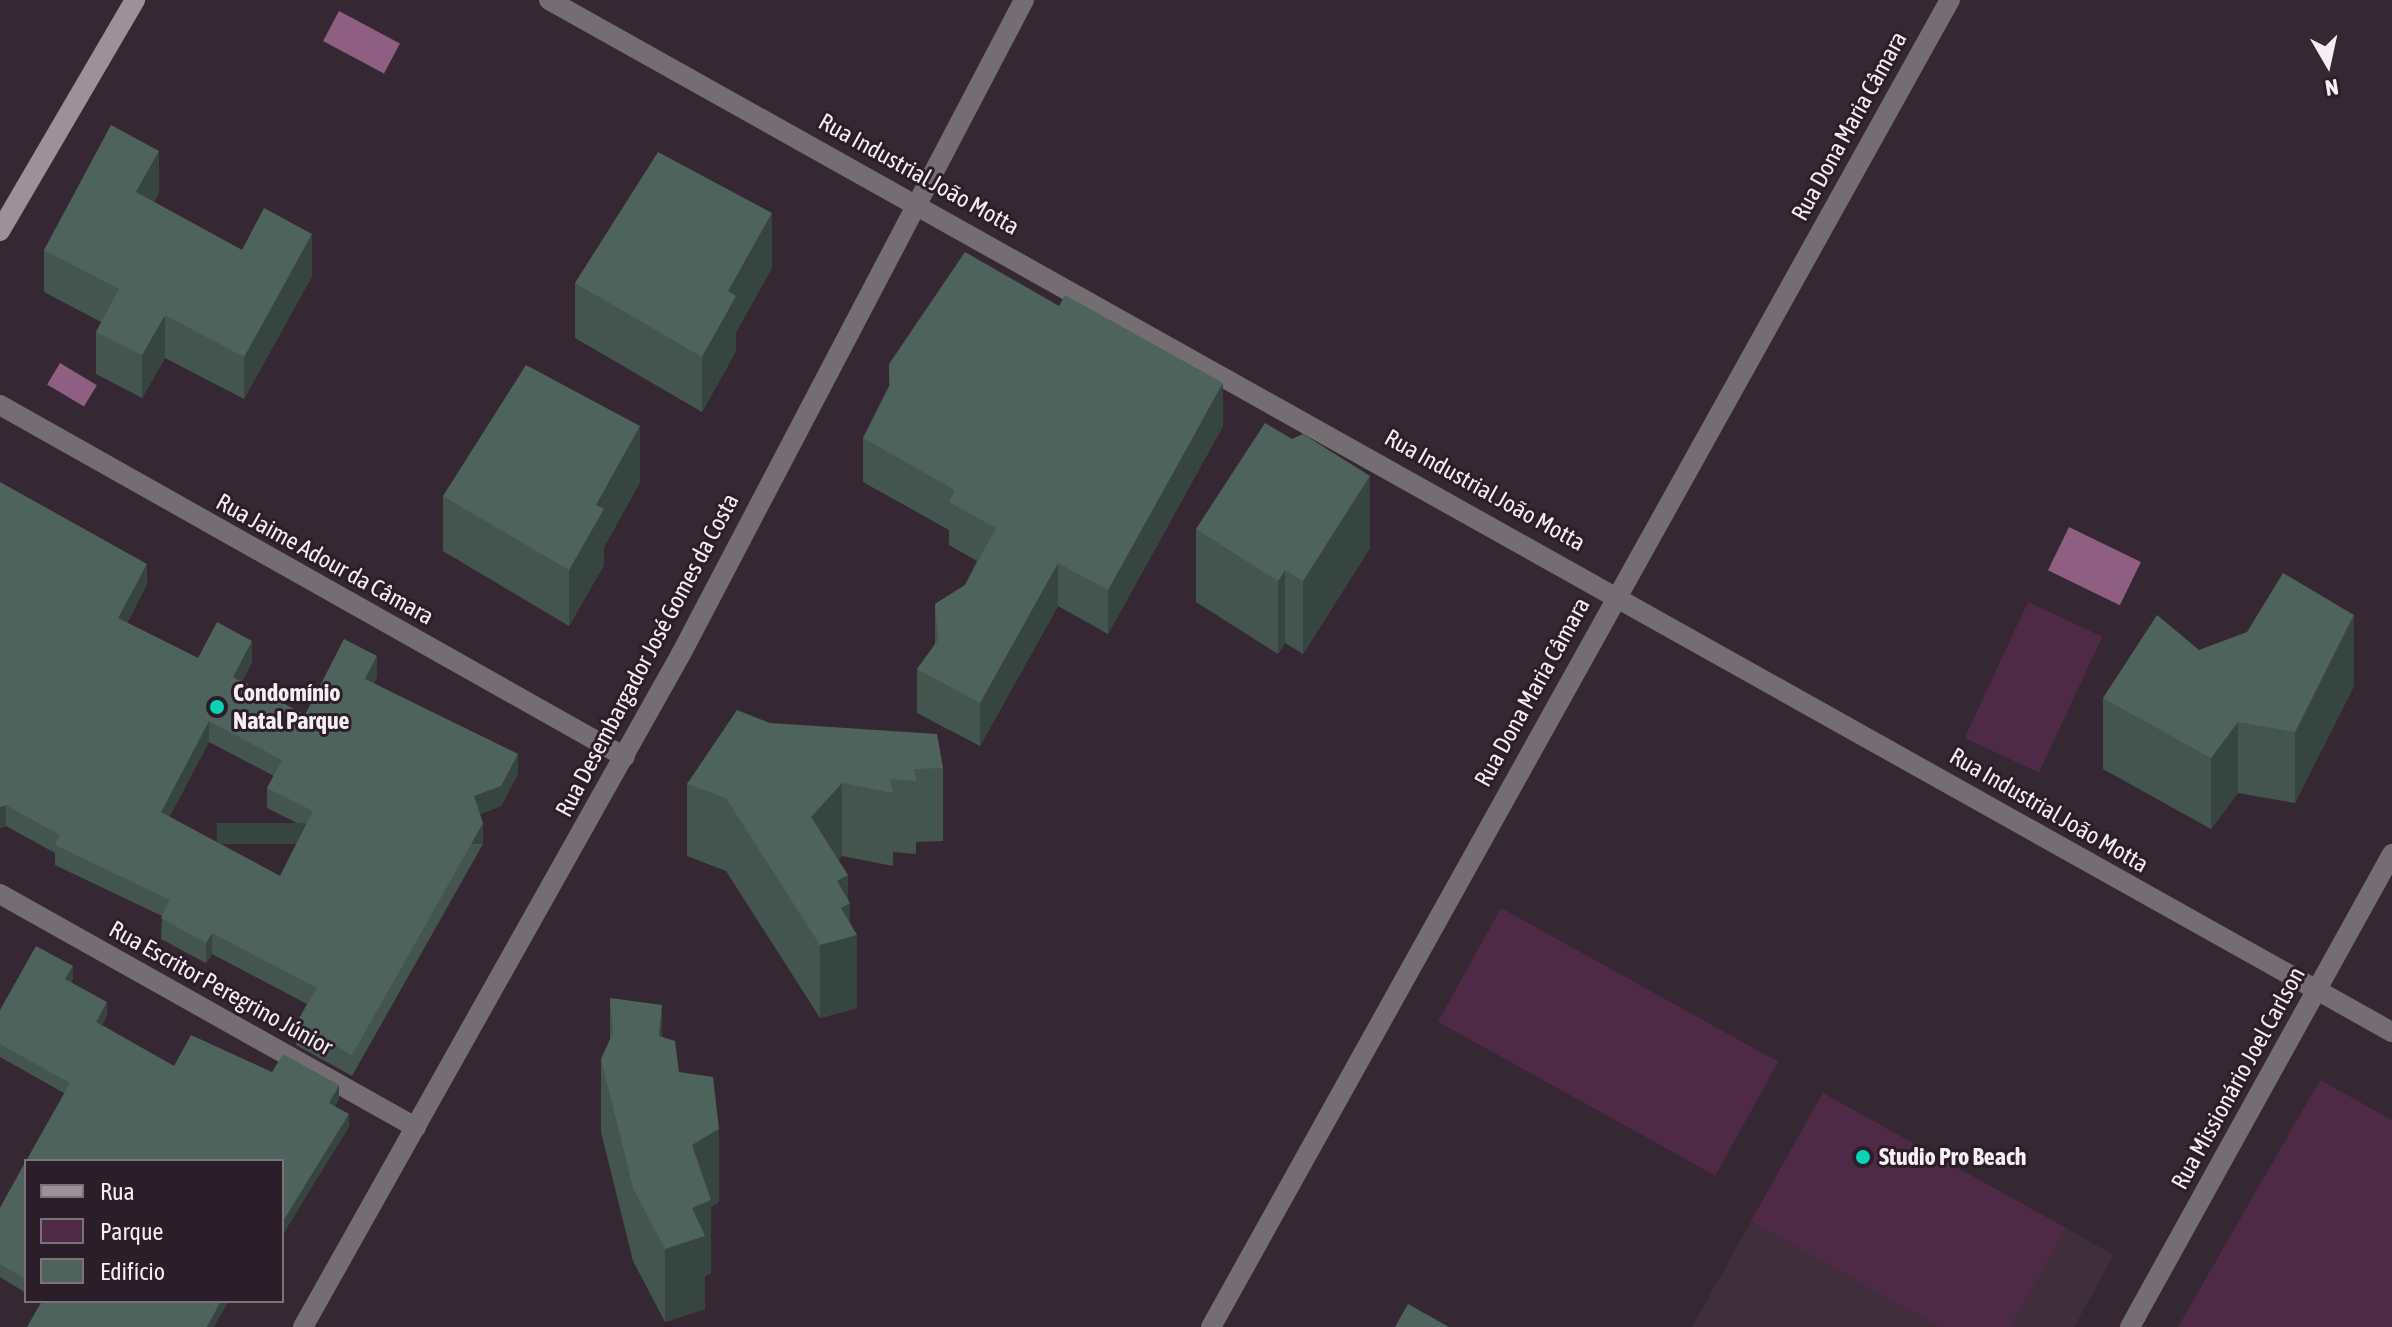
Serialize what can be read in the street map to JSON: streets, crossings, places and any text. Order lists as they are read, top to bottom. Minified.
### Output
{"streets":{"street":["Rua Dona Maria Câmara","Rua Industrial João Motta","Rua Jaime Adour da Câmara","Rua Desembargador José Gomes da Costa","Rua Escritor Peregrino Júnior","Rua Missionário Joel Carlson"]},"crossings":[["Rua Dona Maria Câmara","Rua Industrial João Motta"],["Rua Industrial João Motta","Rua Desembargador José Gomes da Costa"],["Rua Industrial João Motta","Rua Missionário Joel Carlson"],["Rua Jaime Adour da Câmara","Rua Desembargador José Gomes da Costa"],["Rua Desembargador José Gomes da Costa","Rua Escritor Peregrino Júnior"]],"places":["Condomínio Natal Parque","Studio Pro Beach"],"legend":["Rua","Parque","Edifício"],"north":"bottom"}
